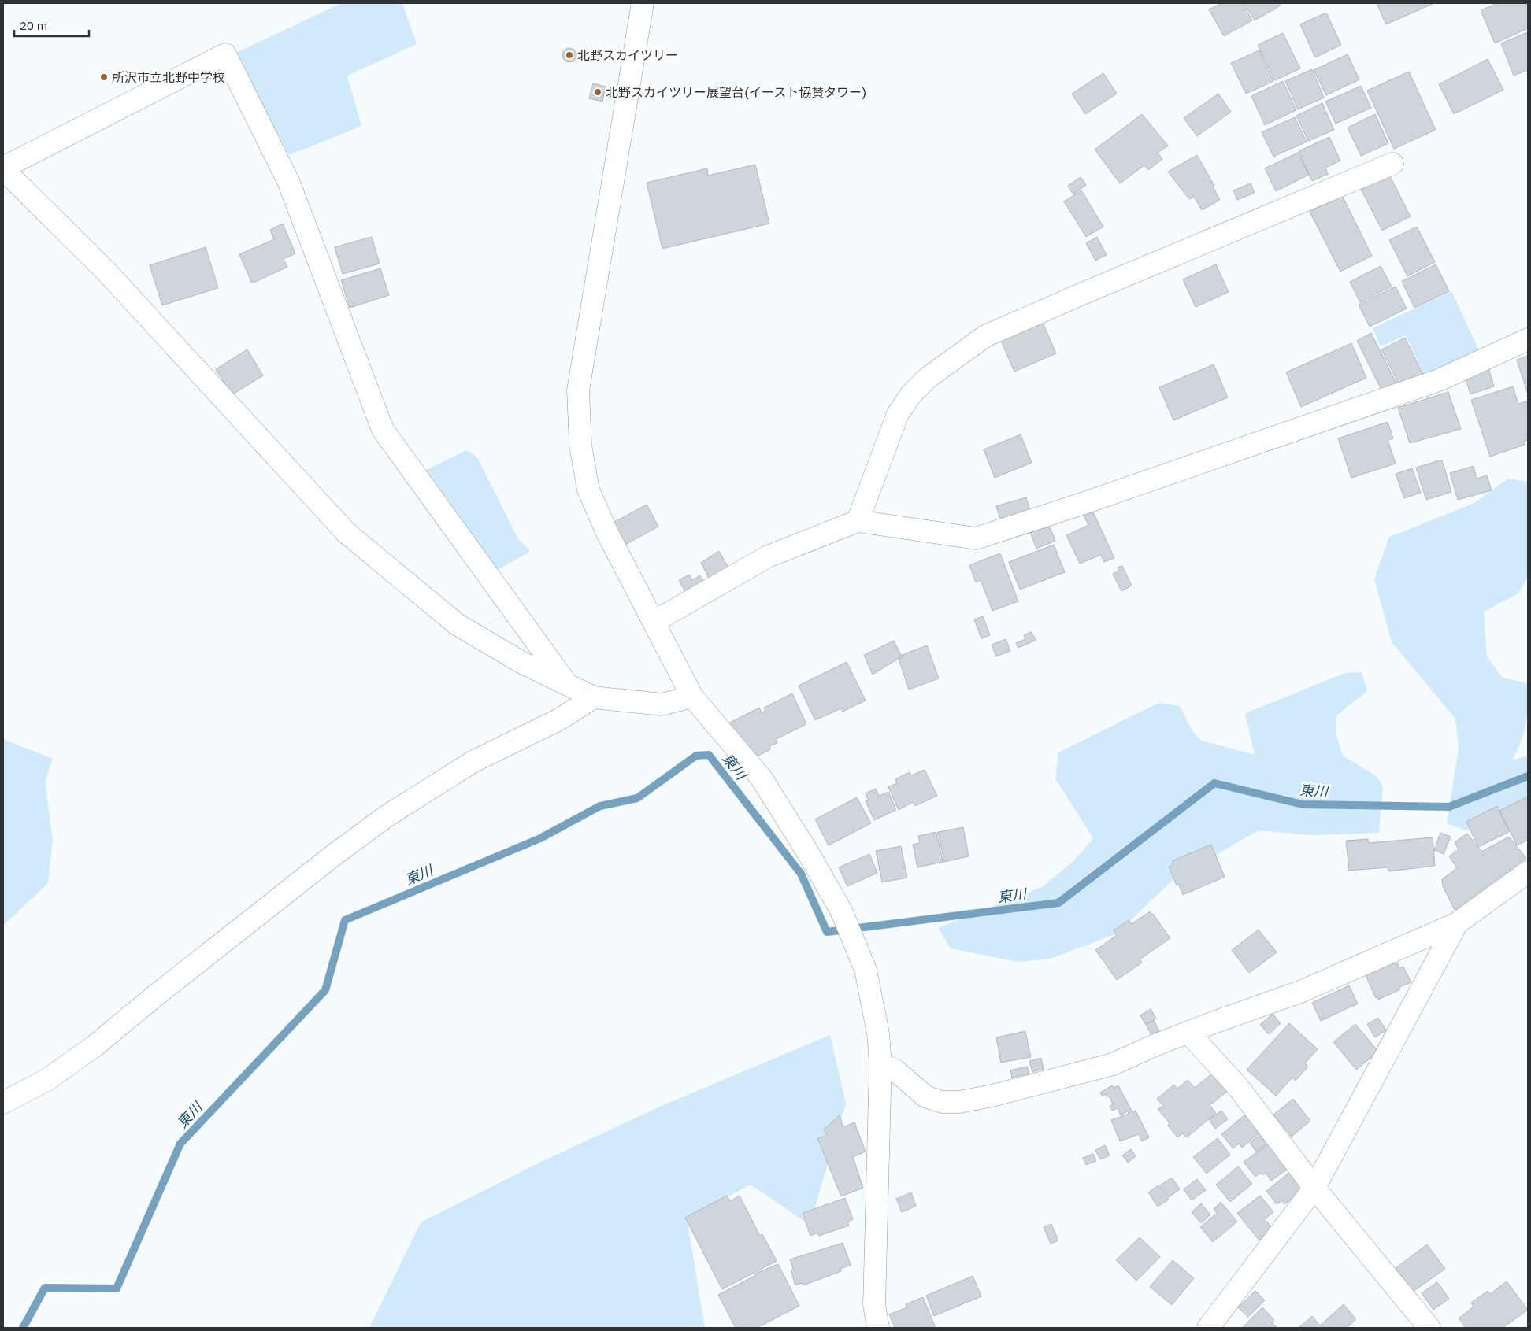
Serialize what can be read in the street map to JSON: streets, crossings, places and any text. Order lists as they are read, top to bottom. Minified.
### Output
{"water":["東川"],"places":["北野スカイツリー","所沢市立北野中学校","北野スカイツリー展望台(イースト協賛タワー)"],"scale_bar":"20 m"}
